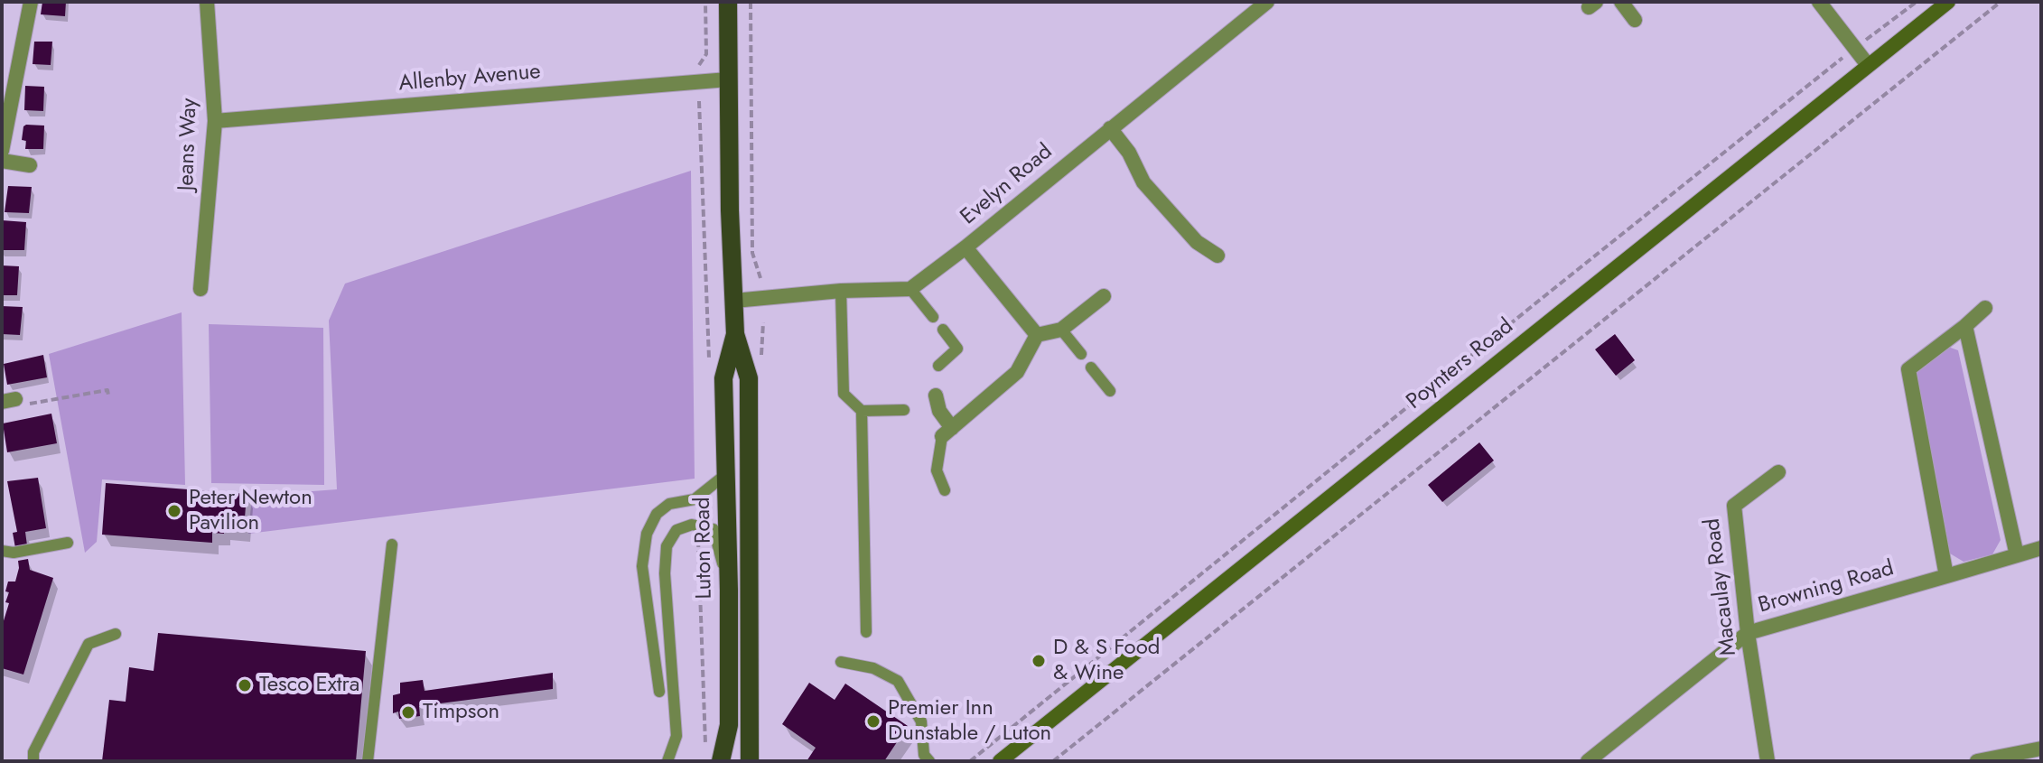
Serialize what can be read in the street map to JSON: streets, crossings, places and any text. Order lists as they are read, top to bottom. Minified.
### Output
{"streets":{"main road":["Luton Road"],"street":["Allenby Avenue","Jeans Way","Evelyn Road","Poynters Road","Macaulay Road","Browning Road"]},"crossings":[["Allenby Avenue","Jeans Way"],["Allenby Avenue","Luton Road"],["Macaulay Road","Browning Road"]],"places":["Peter Newton Pavilion","D & S Food & Wine","Tesco Extra","Timpson","Premier Inn Dunstable / Luton"]}
